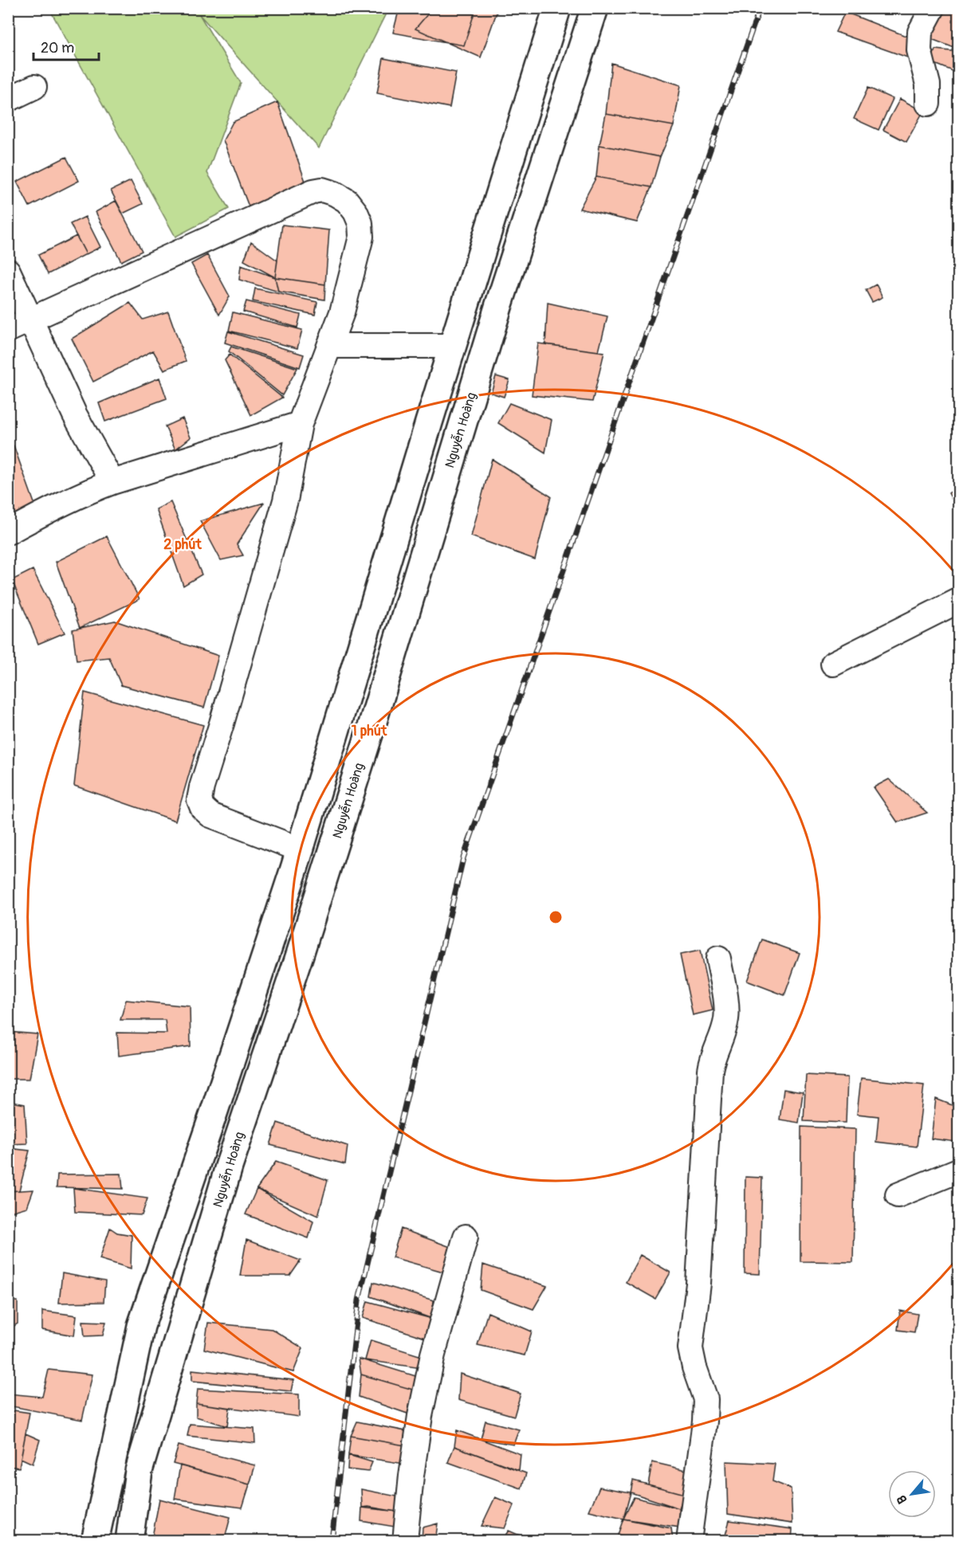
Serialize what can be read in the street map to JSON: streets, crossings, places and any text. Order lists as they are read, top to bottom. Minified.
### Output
{"streets":{"highway":["Nguyễn Hoàng"]},"scale_bar":"20 m","north":"bottom left","rings":["2 phút","1 phút"]}
